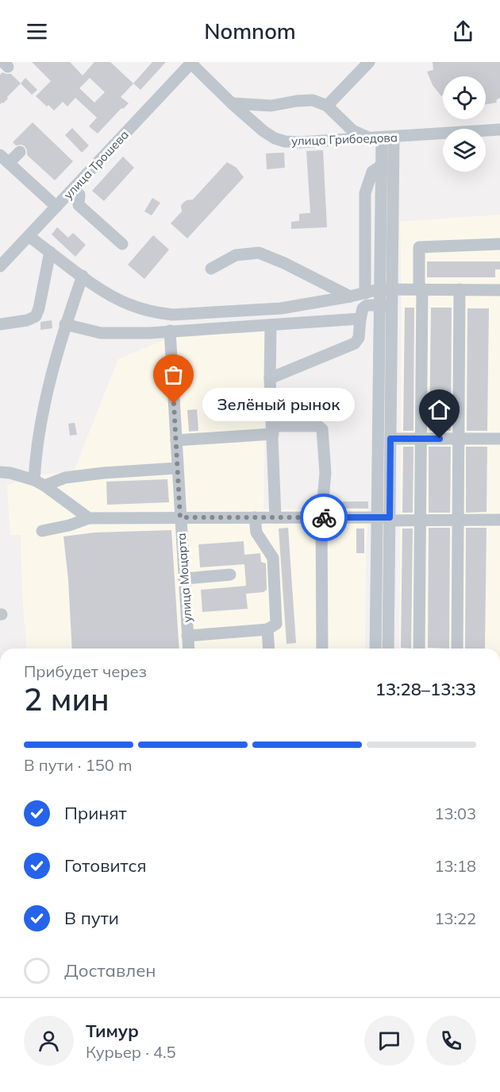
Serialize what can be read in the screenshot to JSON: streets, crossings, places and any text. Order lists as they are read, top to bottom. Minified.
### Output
{"streets":{"street":["улица Грибоедова","улица Трошева","улица Моцарта"]},"crossings":[["улица Грибоедова","улица Трошева"]],"places":["Зелёный рынок"],"page":{"header":"Nomnom","bubble":"Зелёный рынок","heading":["2 мин","Прибудет через","13:28–13:33"],"panel":["Тимур","Курьер · 4.5"],"bar":"В пути · 150 m","list":[["Принят","13:03"],["Готовится","13:18"],["В пути","13:22"],"Доставлен"]}}
